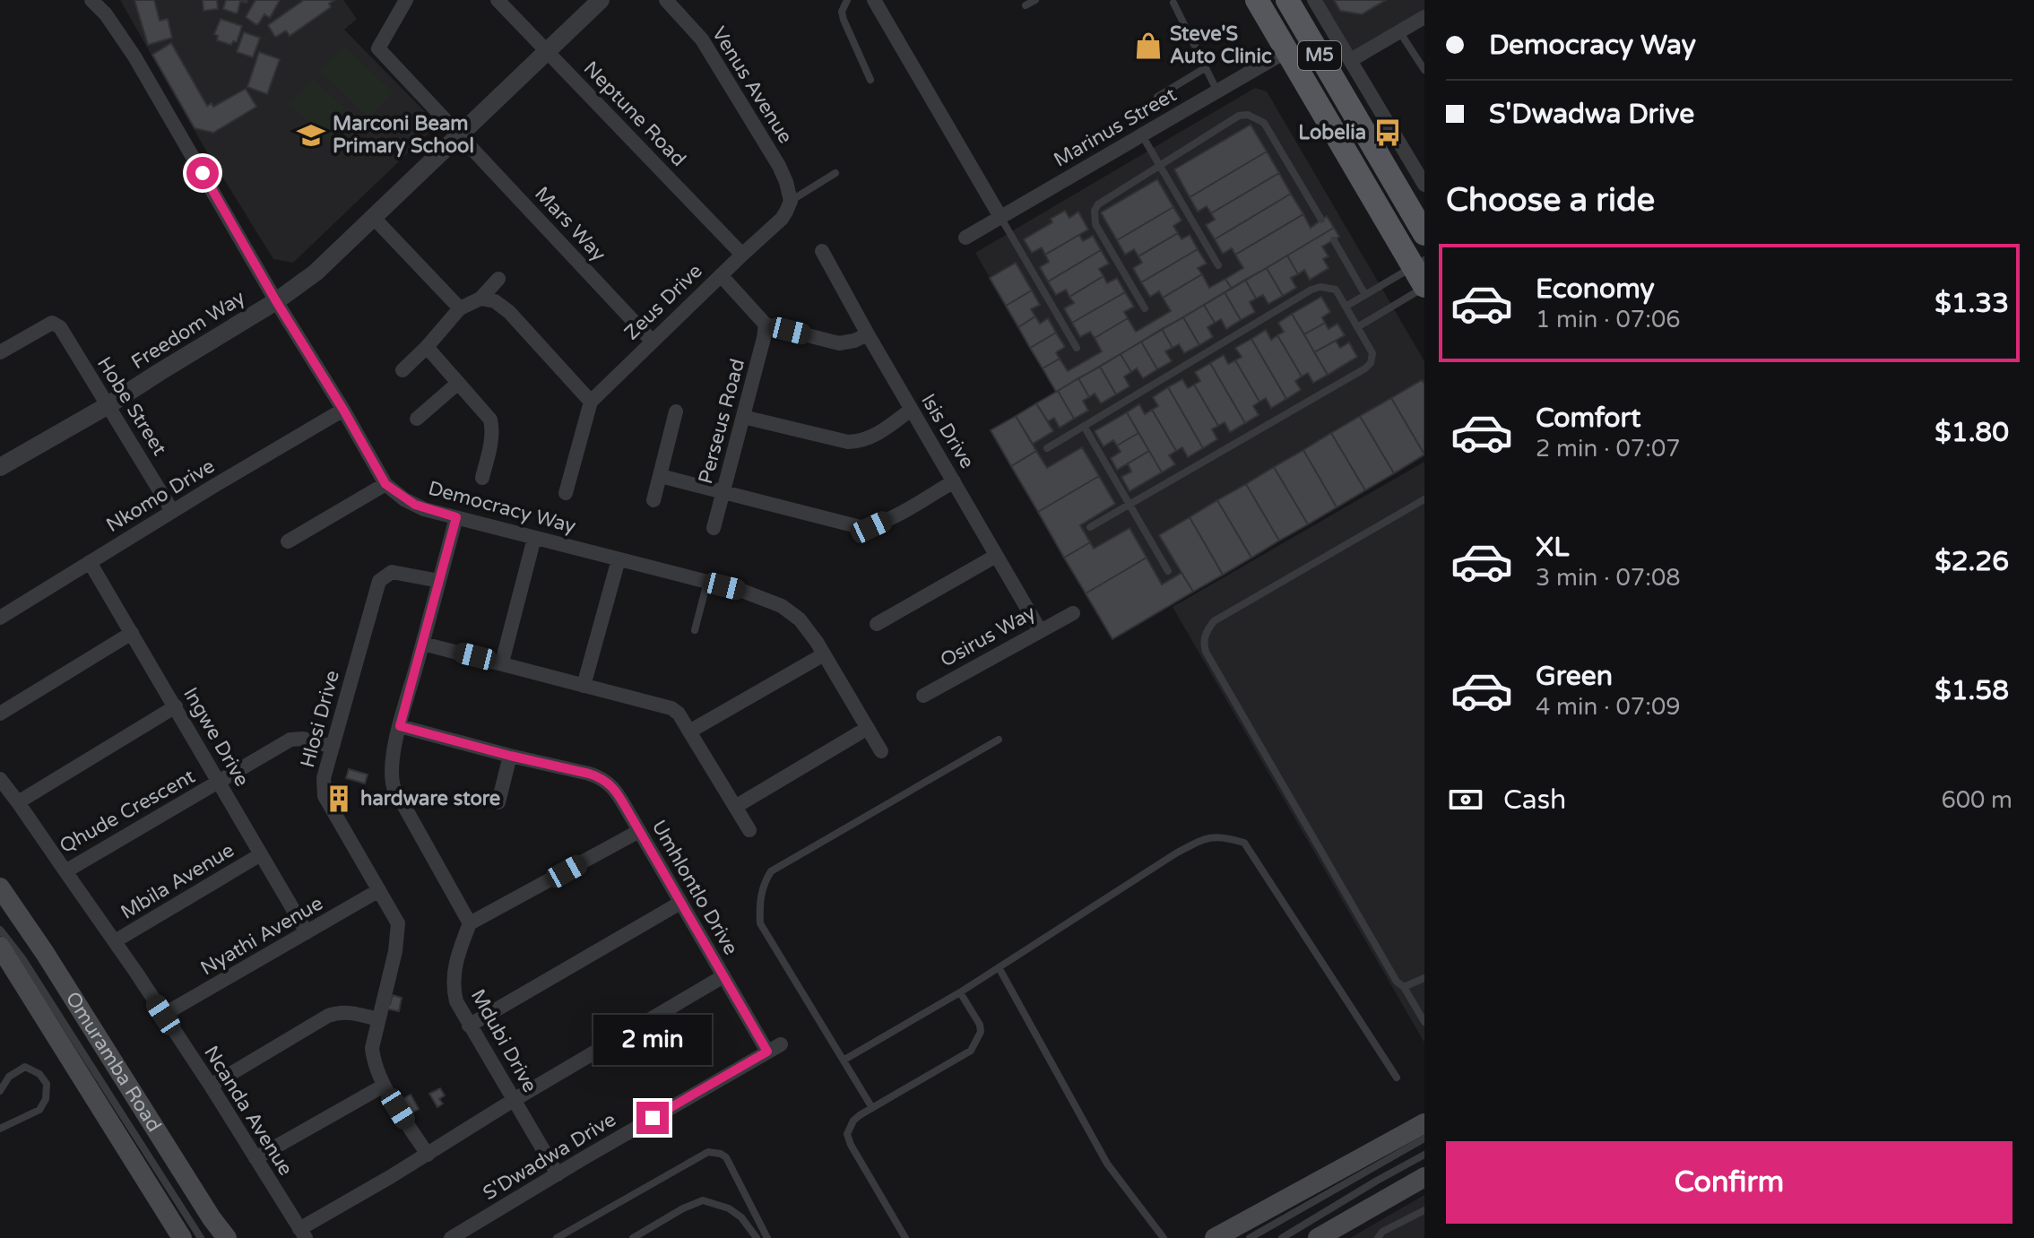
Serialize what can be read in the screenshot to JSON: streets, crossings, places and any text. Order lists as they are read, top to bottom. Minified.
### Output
{"streets":{"main road":["M5","Omuramba Road"],"street":["Venus Avenue","Neptune Road","Marinus Street","Mars Way","Zeus Drive","Freedom Way","Hobe Street","Perseus Road","Isis Drive","Nkomo Drive","Democracy Way","Osirus Way","Hlosi Drive","Ingwe Drive","Qhude Crescent","Mbila Avenue","Umhlontlo Drive","Nyathi Avenue","Mdubi Drive","Ncanda Avenue","S'Dwadwa Drive"]},"crossings":[["M5","Marinus Street"],["Venus Avenue","Zeus Drive"],["Neptune Road","Zeus Drive"],["Neptune Road","Freedom Way"],["Mars Way","Zeus Drive"],["Mars Way","Freedom Way"],["Freedom Way","Hobe Street"],["Freedom Way","Democracy Way"],["Hobe Street","Nkomo Drive"],["Isis Drive","Osirus Way"],["Nkomo Drive","Democracy Way"],["Nkomo Drive","Ingwe Drive"],["Hlosi Drive","Qhude Crescent"],["Hlosi Drive","Nyathi Avenue"],["Ingwe Drive","Qhude Crescent"],["Ingwe Drive","Mbila Avenue"],["Ingwe Drive","Nyathi Avenue"],["Qhude Crescent","Ncanda Avenue"],["Mbila Avenue","Ncanda Avenue"],["Umhlontlo Drive","S'Dwadwa Drive"],["Nyathi Avenue","Ncanda Avenue"],["Mdubi Drive","S'Dwadwa Drive"]],"places":{"shop":["Steve'S Auto Clinic"],"bus stop":["Lobelia"],"school or university":["Marconi Beam Primary School"],"building":["hardware store"]},"page":{"banner":["Democracy Way","S'Dwadwa Drive"],"heading":"Choose a ride","list":[{"name":"Economy","note":"1 min · 07:06","value":"$1.33"},{"name":"Comfort","note":"2 min · 07:07","value":"$1.80"},{"name":"XL","note":"3 min · 07:08","value":"$2.26"},{"name":"Green","note":"4 min · 07:09","value":"$1.58"}],"pay":["Cash","600 m"],"bubble":"2 min","buttons":"Confirm"}}
